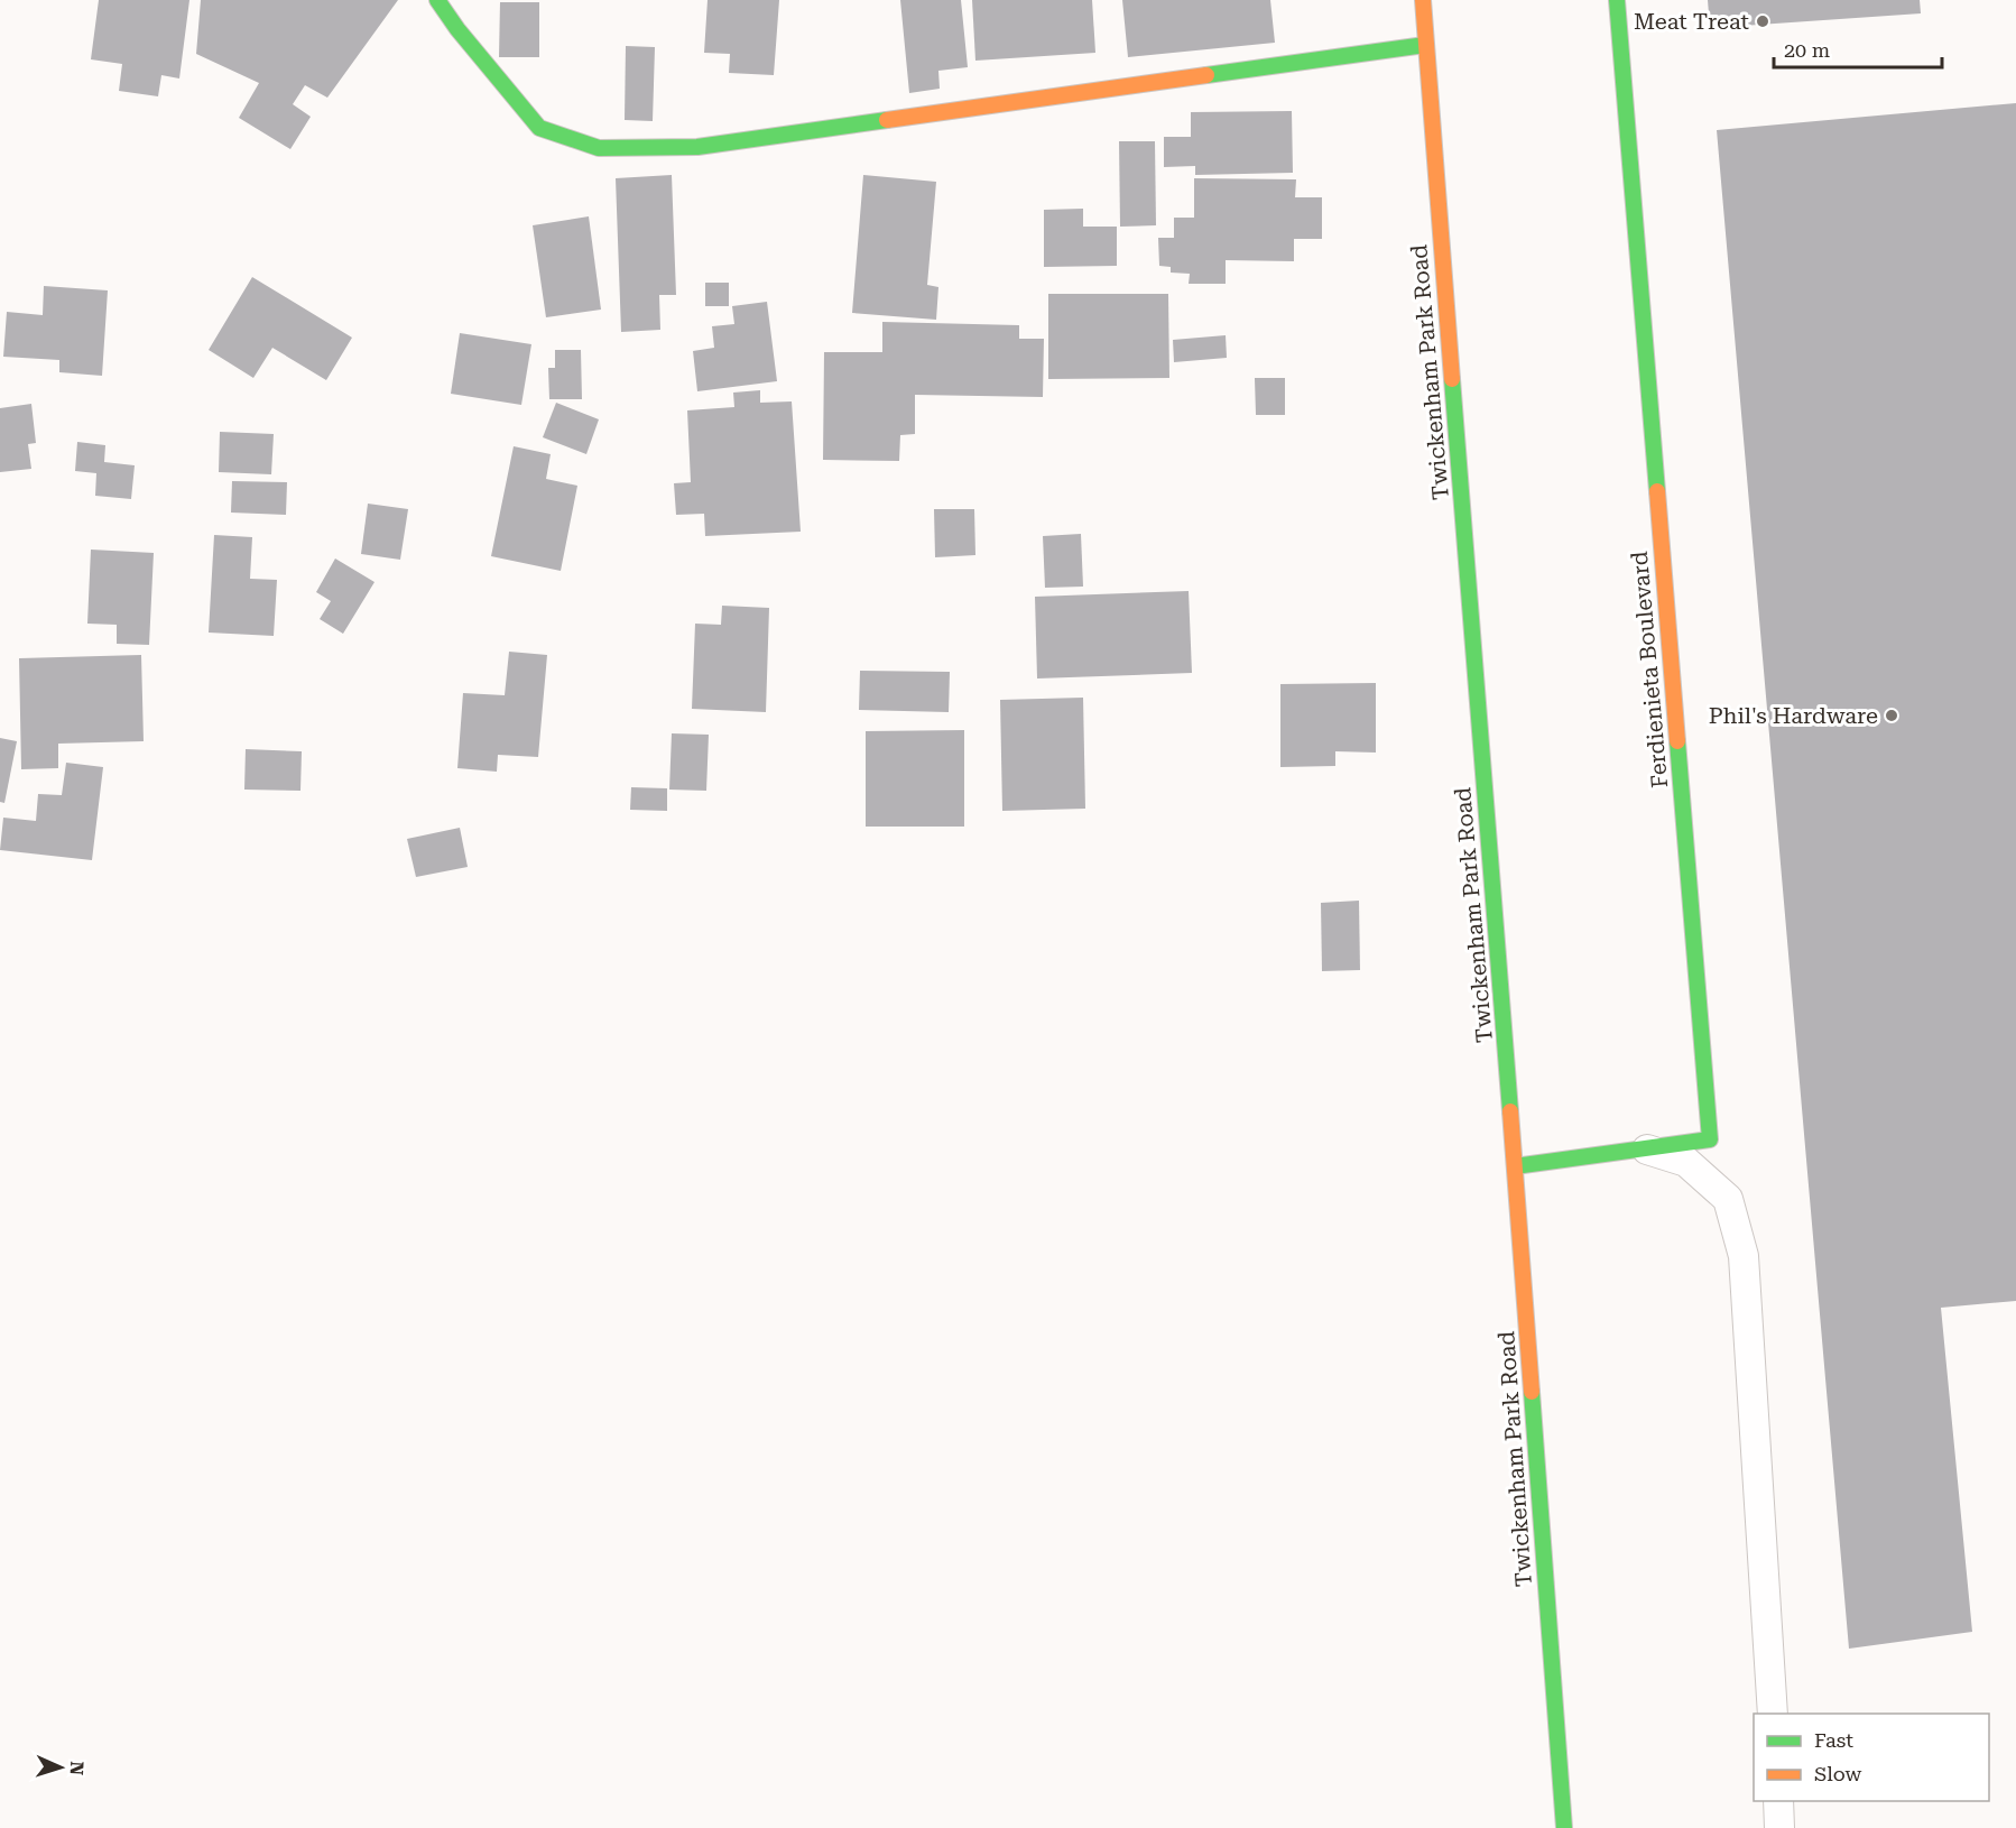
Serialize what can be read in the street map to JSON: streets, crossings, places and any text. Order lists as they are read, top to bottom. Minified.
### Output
{"streets":{"street":["Twickenham Park Road","Ferdienieta Boulevard"]},"crossings":[["Twickenham Park Road","Ferdienieta Boulevard"]],"places":["Meat Treat","Phil's Hardware"],"legend":["Fast","Slow"],"scale_bar":"20 m","north":"right"}
